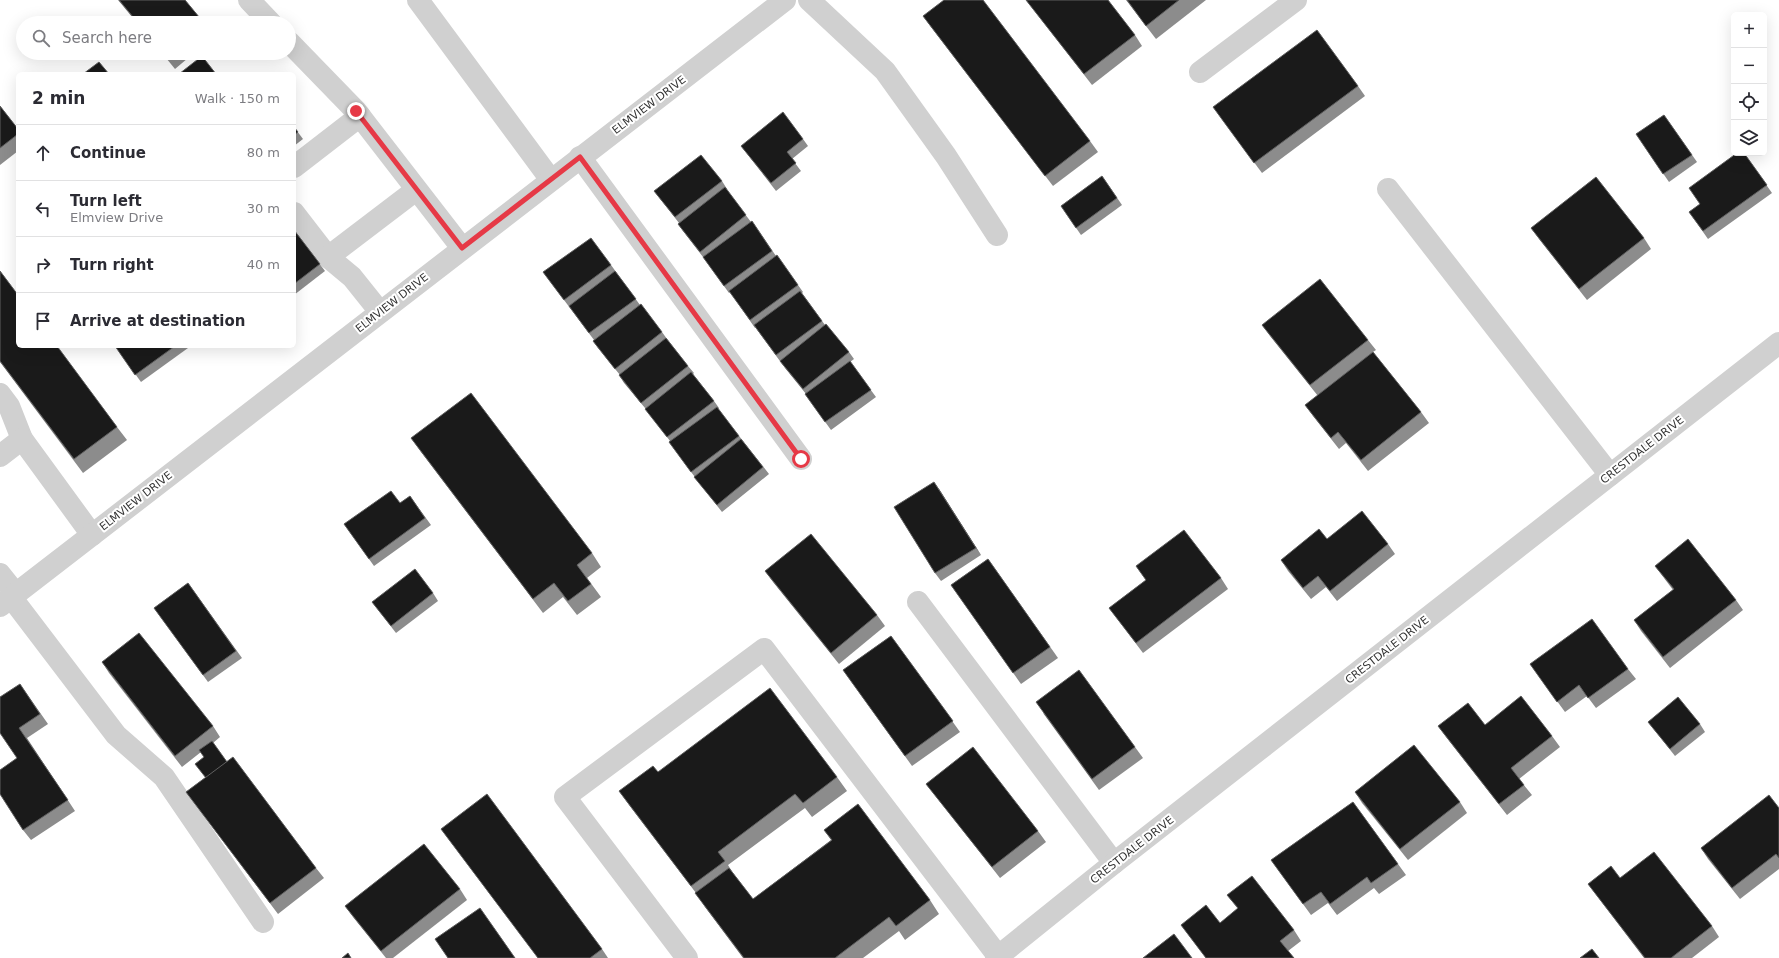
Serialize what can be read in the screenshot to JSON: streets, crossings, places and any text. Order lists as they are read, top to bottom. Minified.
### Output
{"streets":{"street":["ELMVIEW DRIVE","CRESTDALE DRIVE"]},"page":{"map_buttons":["+","−"],"search":"Search here","heading":["2 min","Walk · 150 m"],"list":[["Continue","80 m"],["Turn left","Elmview Drive","30 m"],["Turn right","40 m"],"Arrive at destination"]}}
